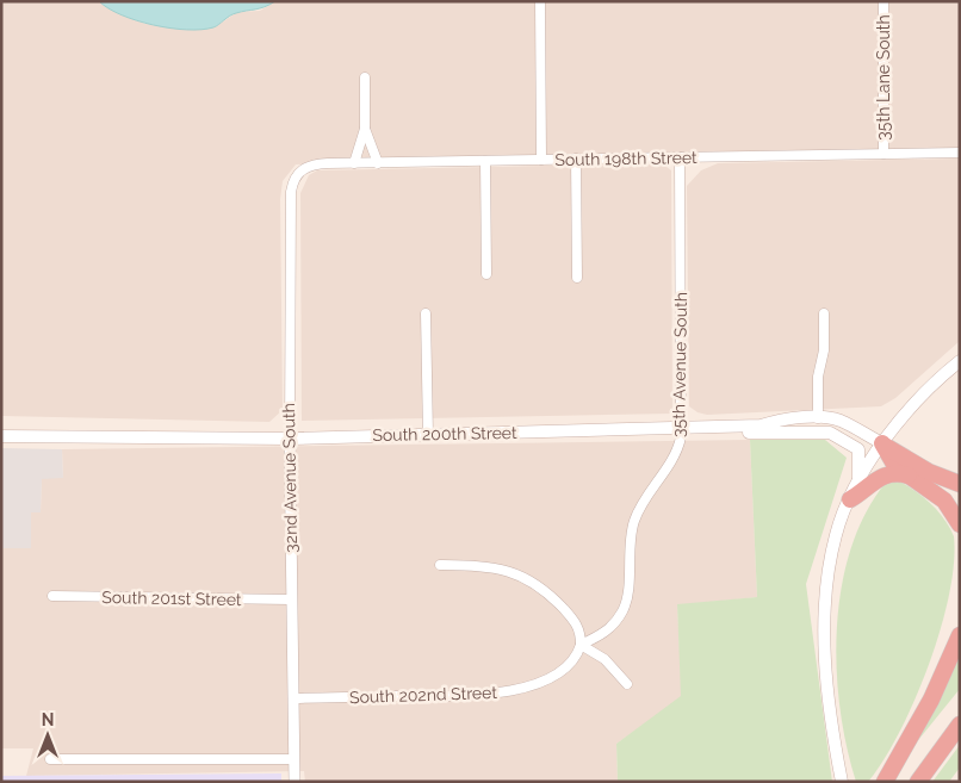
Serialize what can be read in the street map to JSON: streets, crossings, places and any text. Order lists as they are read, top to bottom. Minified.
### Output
{"streets":{"main road":["South 200th Street"],"street":["35th Lane South","South 198th Street","35th Avenue South","32nd Avenue South","South 201st Street","South 202nd Street"]},"crossings":[["35th Lane South","South 198th Street"],["South 198th Street","35th Avenue South"],["South 198th Street","32nd Avenue South"],["35th Avenue South","South 200th Street"],["35th Avenue South","South 202nd Street"],["South 200th Street","32nd Avenue South"],["32nd Avenue South","South 201st Street"],["32nd Avenue South","South 202nd Street"]],"north":"top"}
